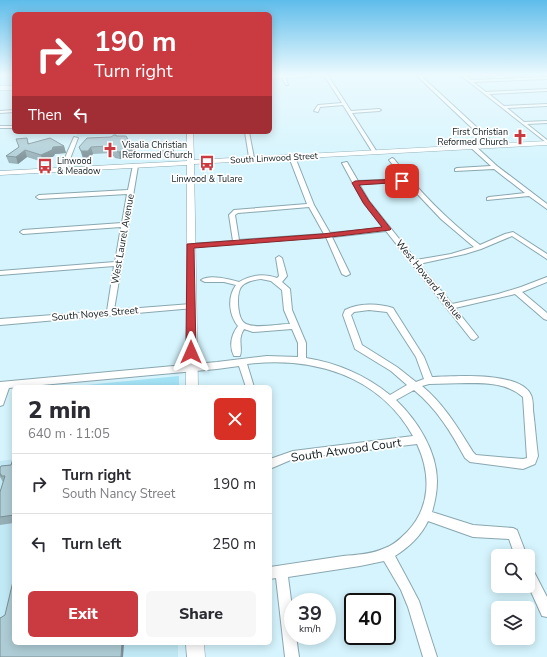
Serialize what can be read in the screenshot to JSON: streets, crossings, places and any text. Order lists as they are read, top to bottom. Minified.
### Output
{"streets":{"street":["South Linwood Street","West Laurel Avenue","West Howard Avenue","South Noyes Street","South Atwood Court"]},"crossings":[["South Linwood Street","West Laurel Avenue"],["West Laurel Avenue","South Noyes Street"]],"places":{"church":["First Christian Reformed Church","Visalia Christian Reformed Church"],"bus stop":["Linwood & Tulare","Linwood & Meadow"]},"page":{"turn":["190 m","Turn right"],"then":"Then","heading":["2 min","640 m · 11:05"],"list":[{"name":"Turn right","note":"South Nancy Street","value":"190 m"},{"name":"Turn left","value":"250 m"}],"buttons":["Exit","Share"],"speed":"39 km/h","limit":"40"}}
